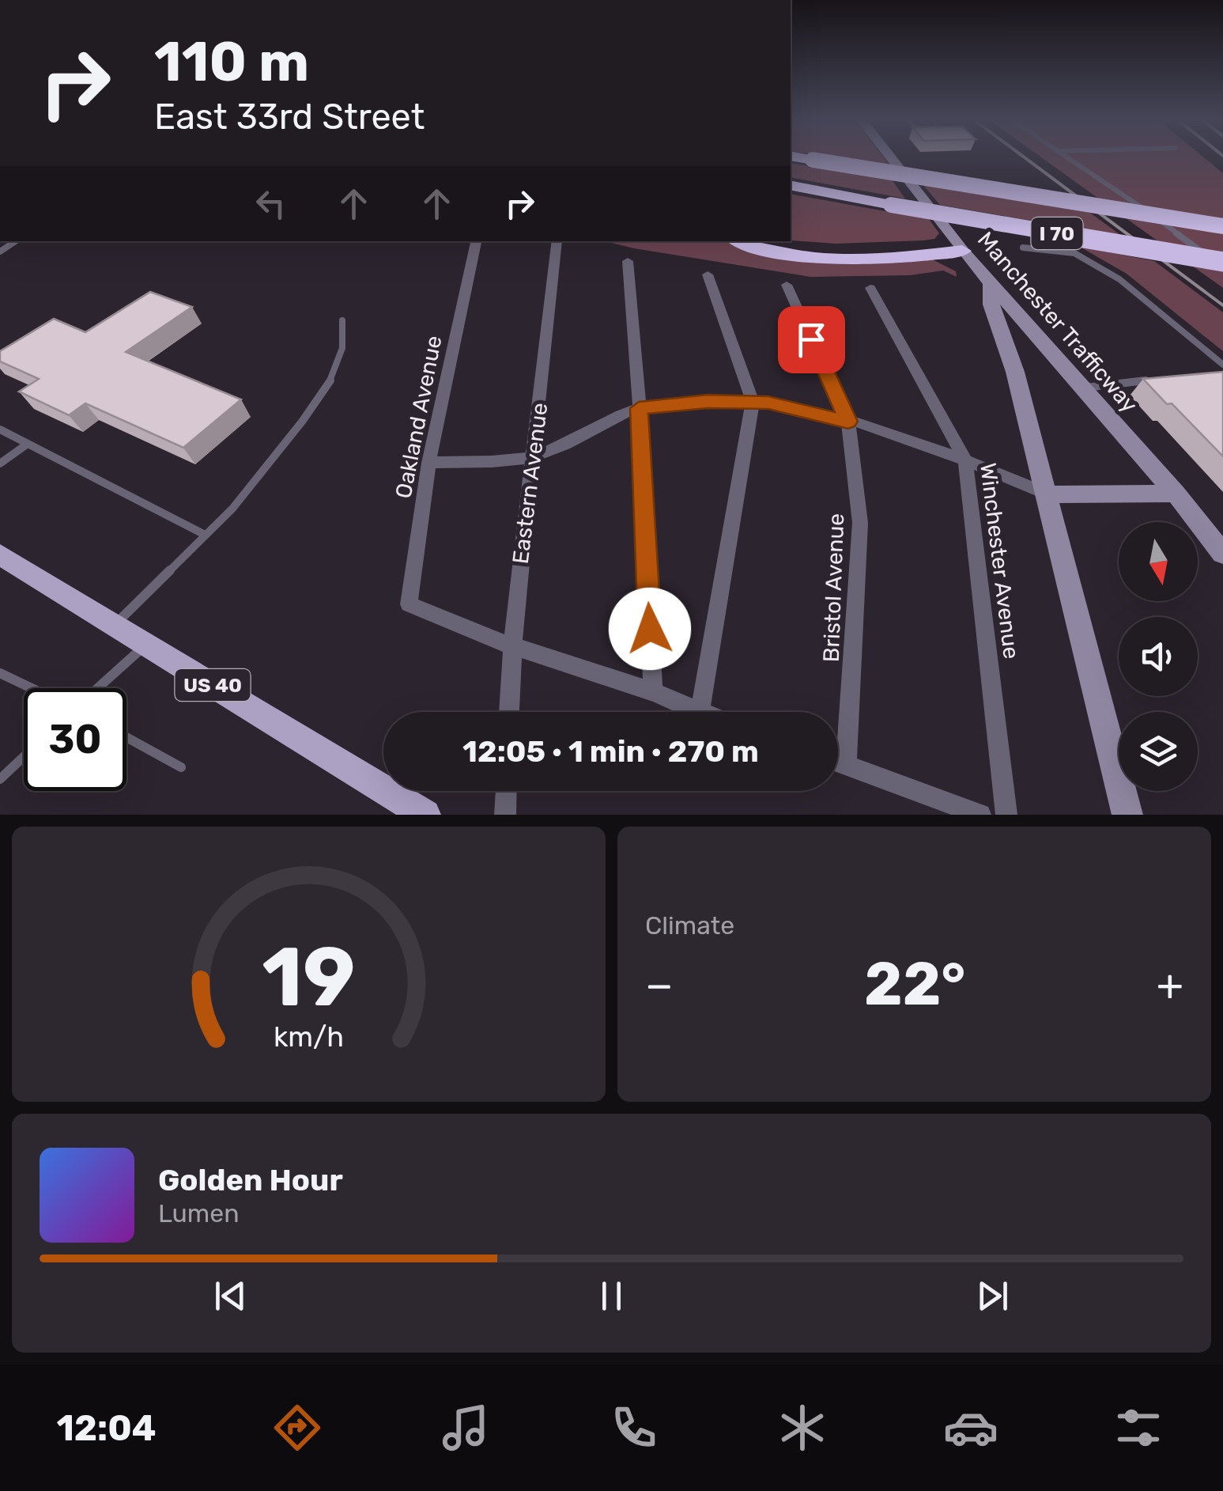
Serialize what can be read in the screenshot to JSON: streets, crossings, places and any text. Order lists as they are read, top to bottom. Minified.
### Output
{"streets":{"highway":["I 70"],"main road":["Manchester Trafficway","US 40"],"street":["Oakland Avenue","Eastern Avenue","Winchester Avenue","Bristol Avenue"]},"crossings":[["Oakland Avenue","Eastern Avenue"]],"north":"bottom","page":{"turn":["110 m","East 33rd Street"],"limit":"30","trip":"12:05 · 1 min · 270 m","tile":"Climate","heat":["−","22°","+"],"song":["Golden Hour","Lumen"],"tabs":"12:04","gauge":["19","km/h"]}}
